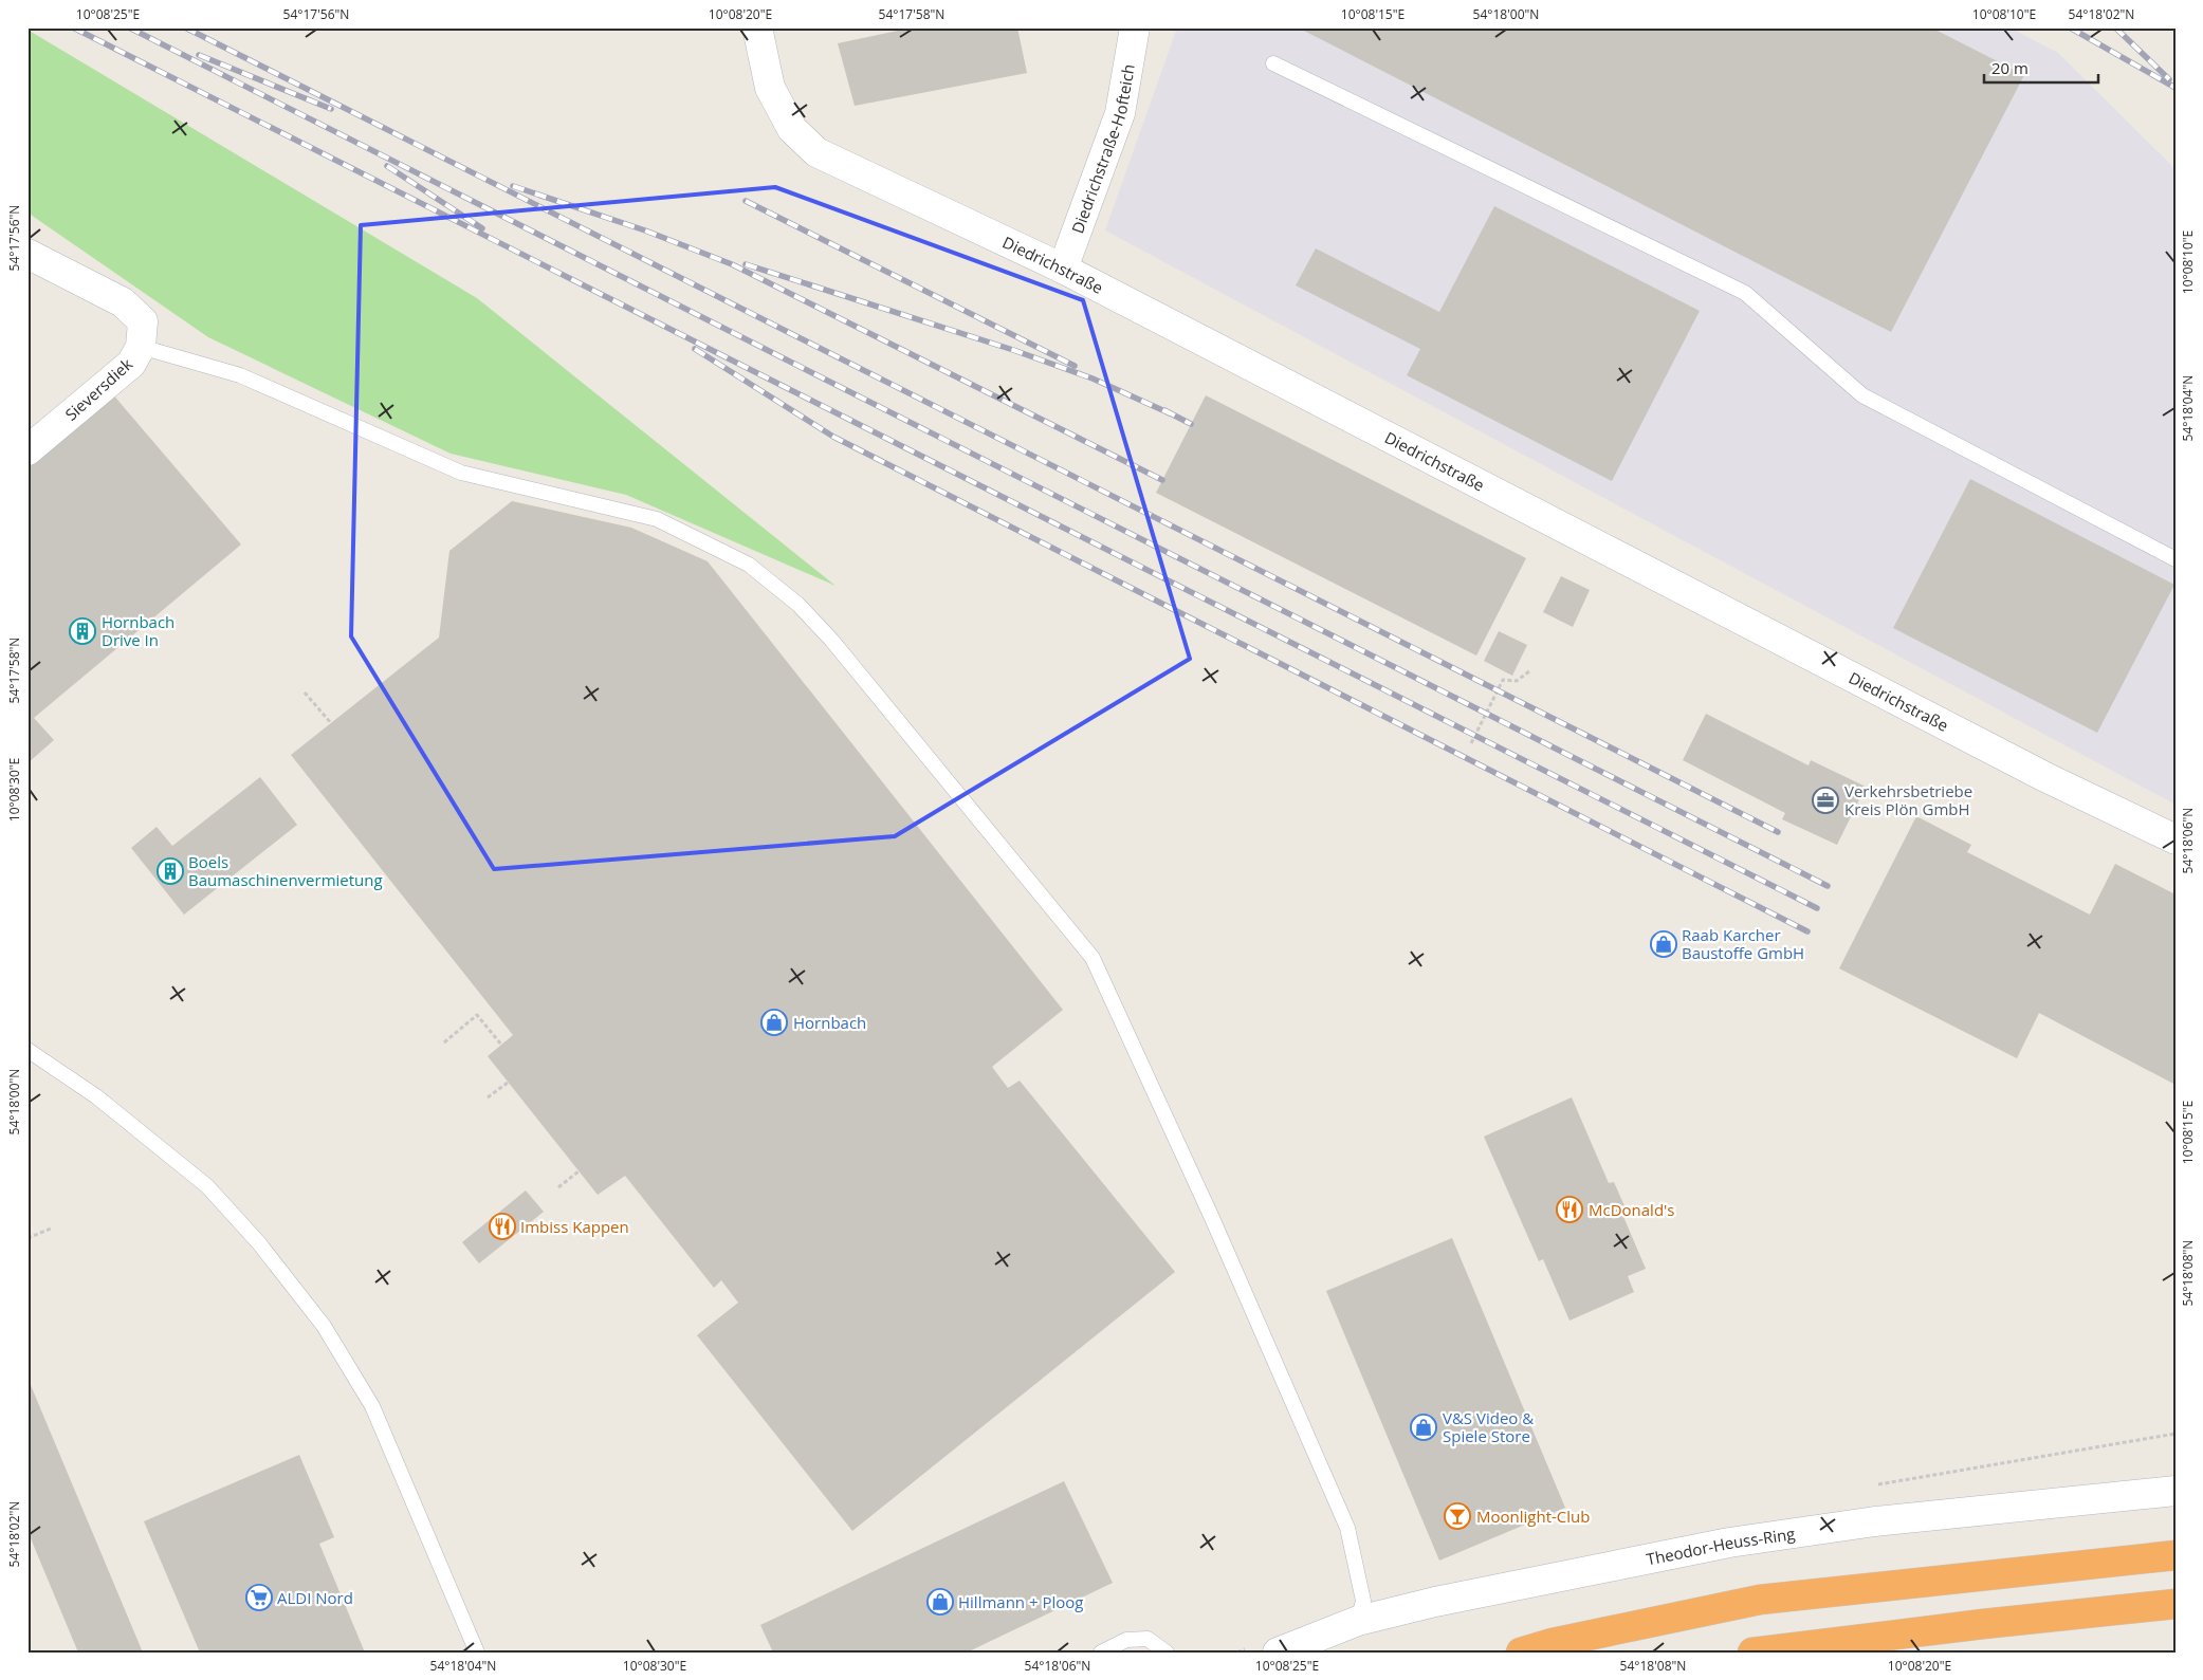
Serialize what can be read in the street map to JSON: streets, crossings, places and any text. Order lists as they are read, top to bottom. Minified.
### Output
{"streets":{"street":["Diedrichstraße-Hofteich","Diedrichstraße","Sieversdiek","Theodor-Heuss-Ring"]},"crossings":[["Diedrichstraße-Hofteich","Diedrichstraße"]],"places":{"building":["Hornbach Drive In","Boels Baumaschinenvermietung"],"office":["Verkehrsbetriebe Kreis Plön GmbH"],"shop":["Raab Karcher Baustoffe GmbH","Hornbach","V&S Video & Spiele Store","Hillmann + Ploog"],"restaurant":["McDonald's","Imbiss Kappen"],"bar":["Moonlight-Club"],"supermarket":["ALDI Nord"]},"scale_bar":"20 m","coordinates":["10°08'25\"E","54°17'56\"N","10°08'20\"E","54°17'58\"N","10°08'15\"E","54°18'00\"N","10°08'10\"E","54°18'02\"N","54°18'04\"N","10°08'30\"E","54°18'06\"N","54°18'08\"N"]}
